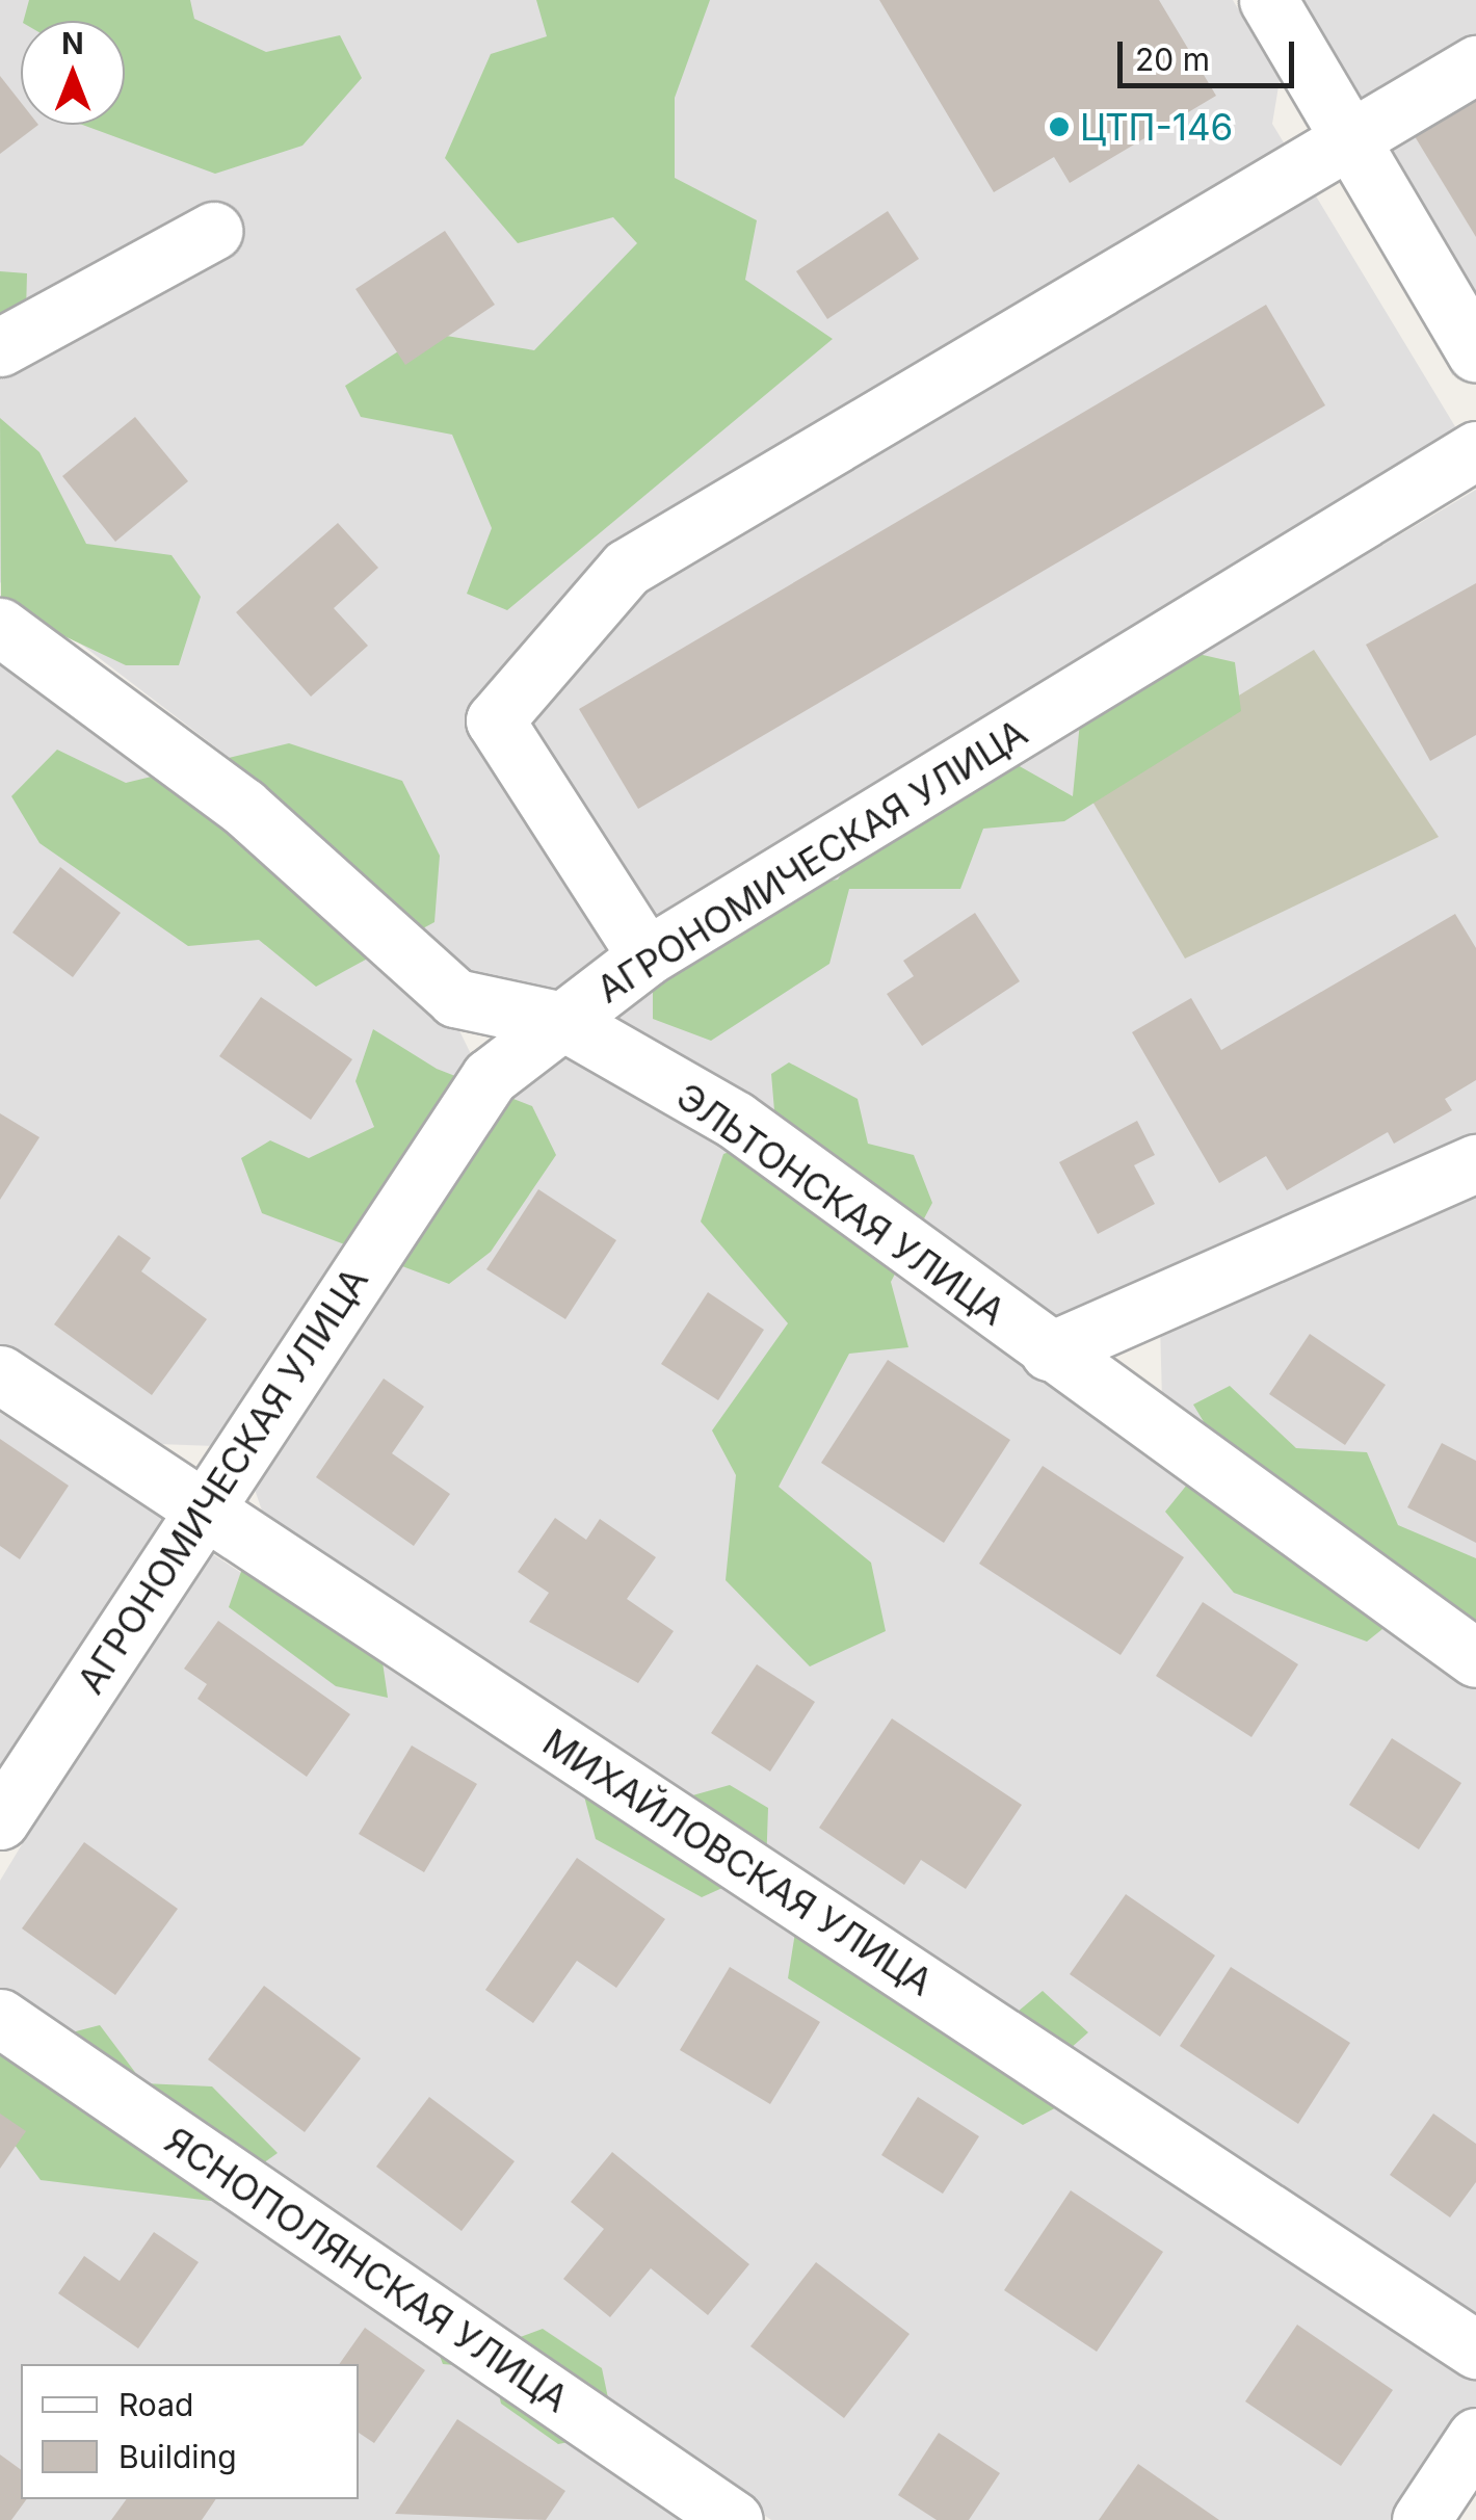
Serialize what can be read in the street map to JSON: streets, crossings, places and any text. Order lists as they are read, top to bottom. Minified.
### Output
{"streets":{"street":["АГРОНОМИЧЕСКАЯ УЛИЦА","ЭЛЬТОНСКАЯ УЛИЦА","МИХАЙЛОВСКАЯ УЛИЦА","ЯСНОПОЛЯНСКАЯ УЛИЦА"]},"crossings":[["АГРОНОМИЧЕСКАЯ УЛИЦА","ЭЛЬТОНСКАЯ УЛИЦА"],["АГРОНОМИЧЕСКАЯ УЛИЦА","МИХАЙЛОВСКАЯ УЛИЦА"]],"places":["ЦТП-146"],"legend":["Road","Building"],"scale_bar":"20 m","north":"top"}
